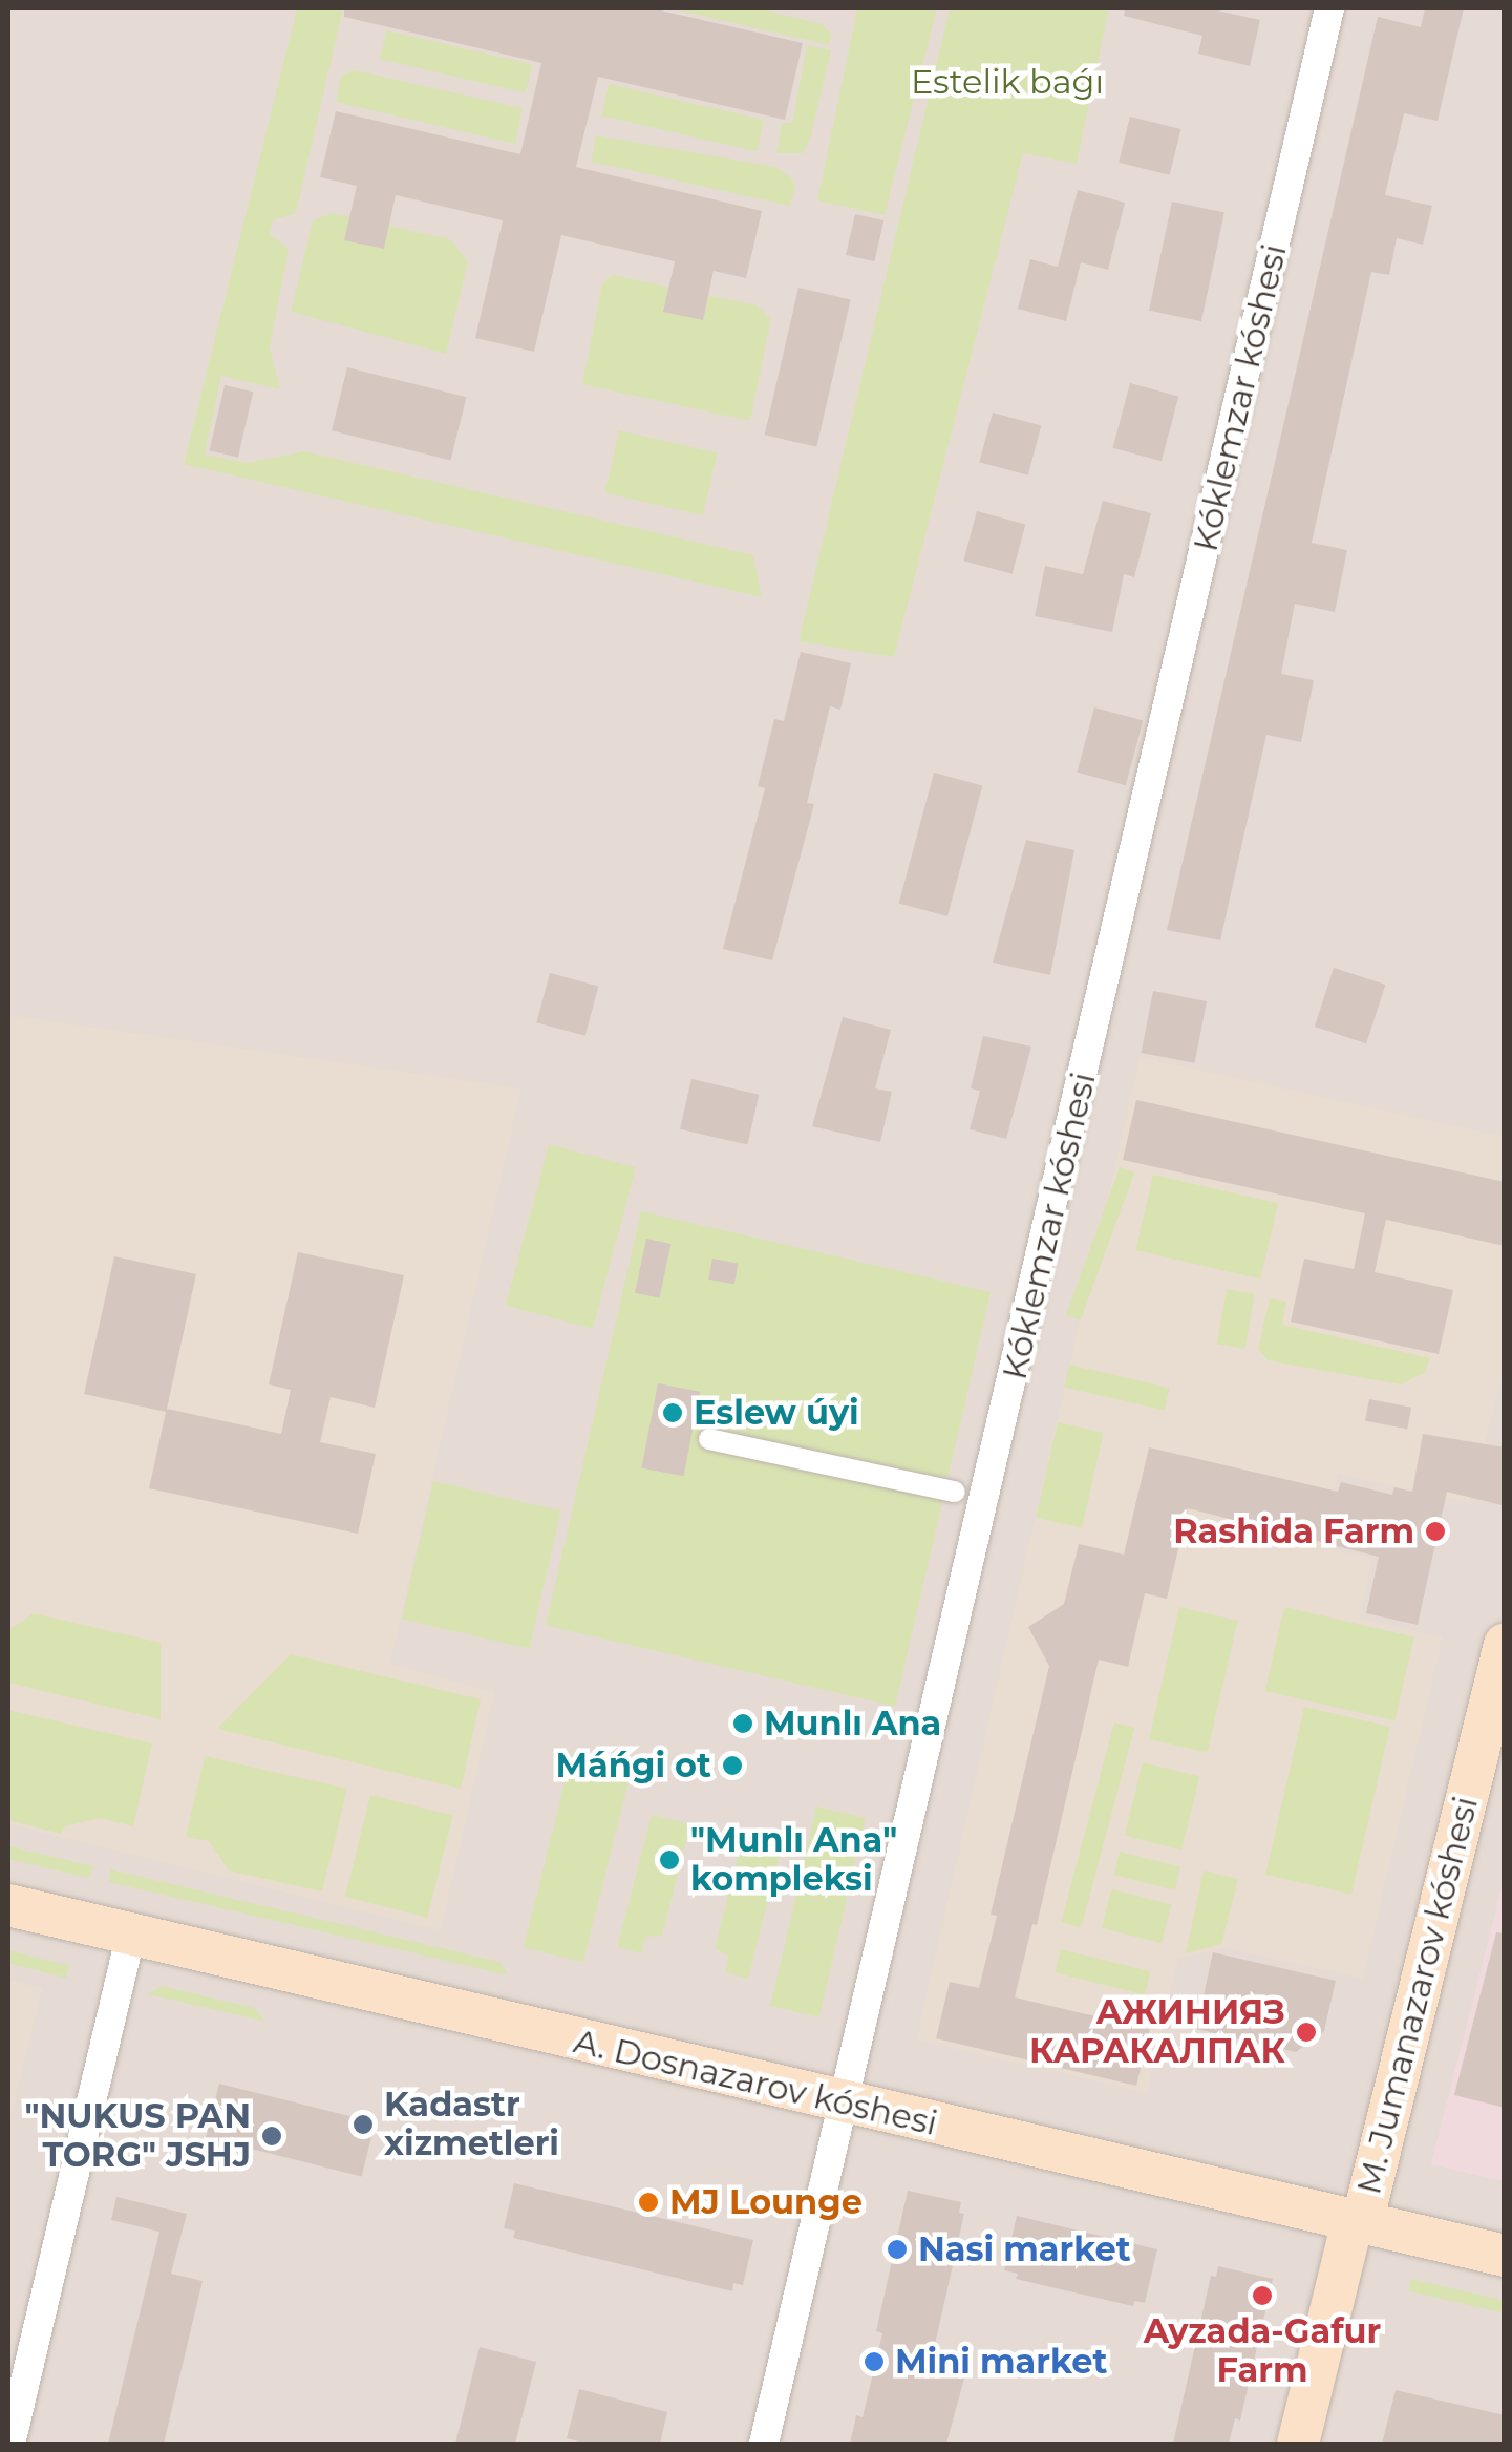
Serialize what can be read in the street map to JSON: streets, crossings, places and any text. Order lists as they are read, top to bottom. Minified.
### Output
{"streets":{"main road":["M. Jumanazarov kóshesi","A. Dosnazarov kóshesi"],"street":["Kóklemzar kóshesi"]},"crossings":[["Kóklemzar kóshesi","A. Dosnazarov kóshesi"],["M. Jumanazarov kóshesi","A. Dosnazarov kóshesi"]],"parks":["Estelik baǵı"],"places":["Eslew úyi","Rashida Farm","Munlı Ana","Máńgi ot","\"Munlı Ana\" kompleksi","АЖИНИЯЗ КАРАКАЛПАК","Kadastr xizmetleri","\"NUKUS PAN TORG\" JSHJ","MJ Lounge","Nasi market","Ayzada-Gafur Farm","Mini market"]}
